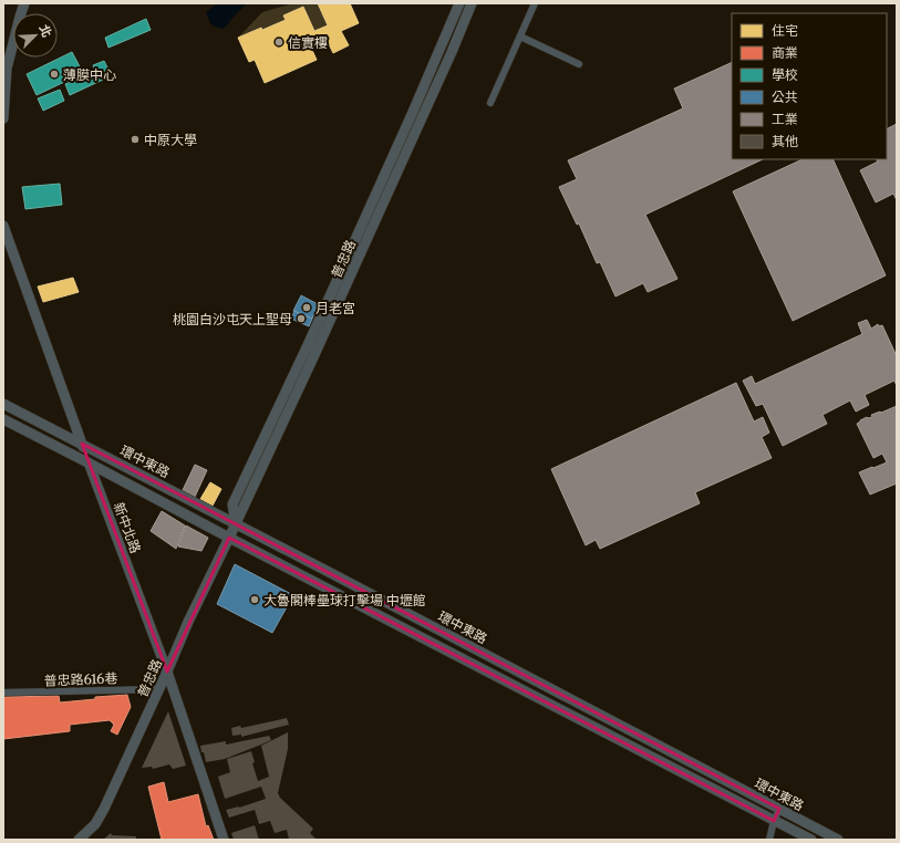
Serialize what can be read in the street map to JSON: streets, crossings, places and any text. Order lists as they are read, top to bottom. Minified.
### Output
{"streets":{"street":["普忠路","環中東路","新中北路","普忠路616巷"]},"crossings":[["普忠路","環中東路"],["普忠路","新中北路"],["普忠路","普忠路616巷"],["環中東路","新中北路"]],"places":["信實樓","薄膜中心","中原大學","月老宮","桃園白沙屯天上聖母","大魯閣棒壘球打擊場 中壢館"],"legend":["住宅","商業","學校","公共","工業","其他"],"north":"top right"}
